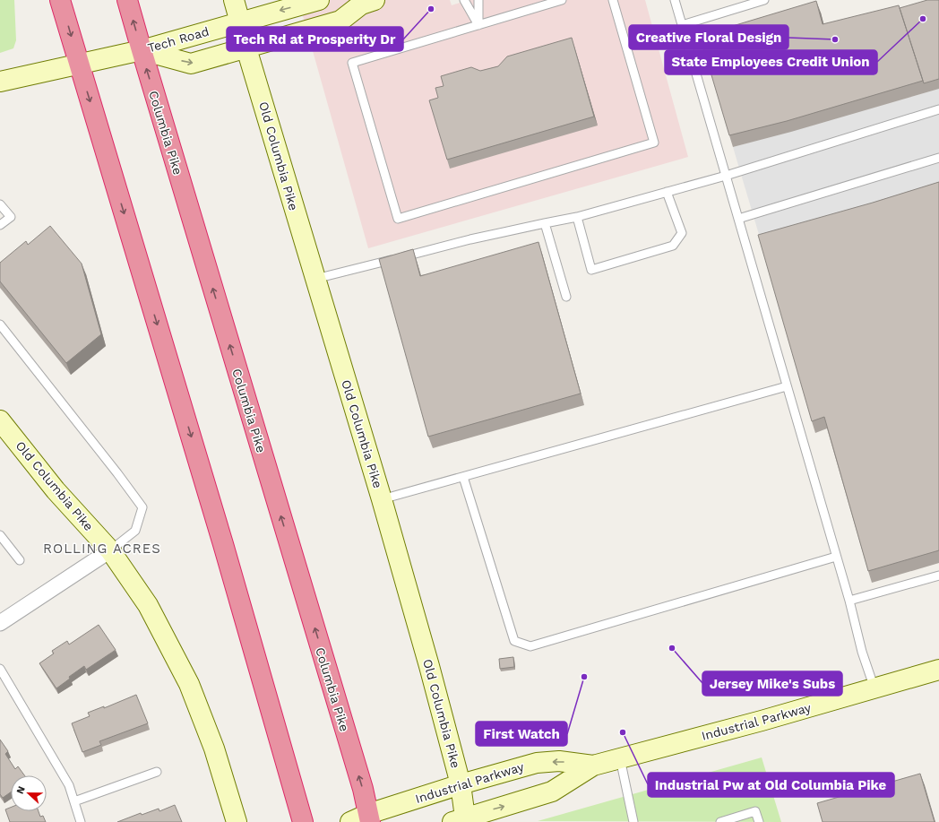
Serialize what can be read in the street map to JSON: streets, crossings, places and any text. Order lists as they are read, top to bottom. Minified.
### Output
{"streets":{"highway":["Columbia Pike"],"street":["Tech Road","Old Columbia Pike","Industrial Parkway"]},"crossings":[["Tech Road","Columbia Pike"],["Tech Road","Old Columbia Pike"],["Columbia Pike","Industrial Parkway"],["Old Columbia Pike","Industrial Parkway"]],"districts":["ROLLING ACRES"],"places":["Tech Rd at Prosperity Dr","State Employees Credit Union","Creative Floral Design","Jersey Mike's Subs","First Watch","Industrial Pw at Old Columbia Pike"],"north":"left"}
